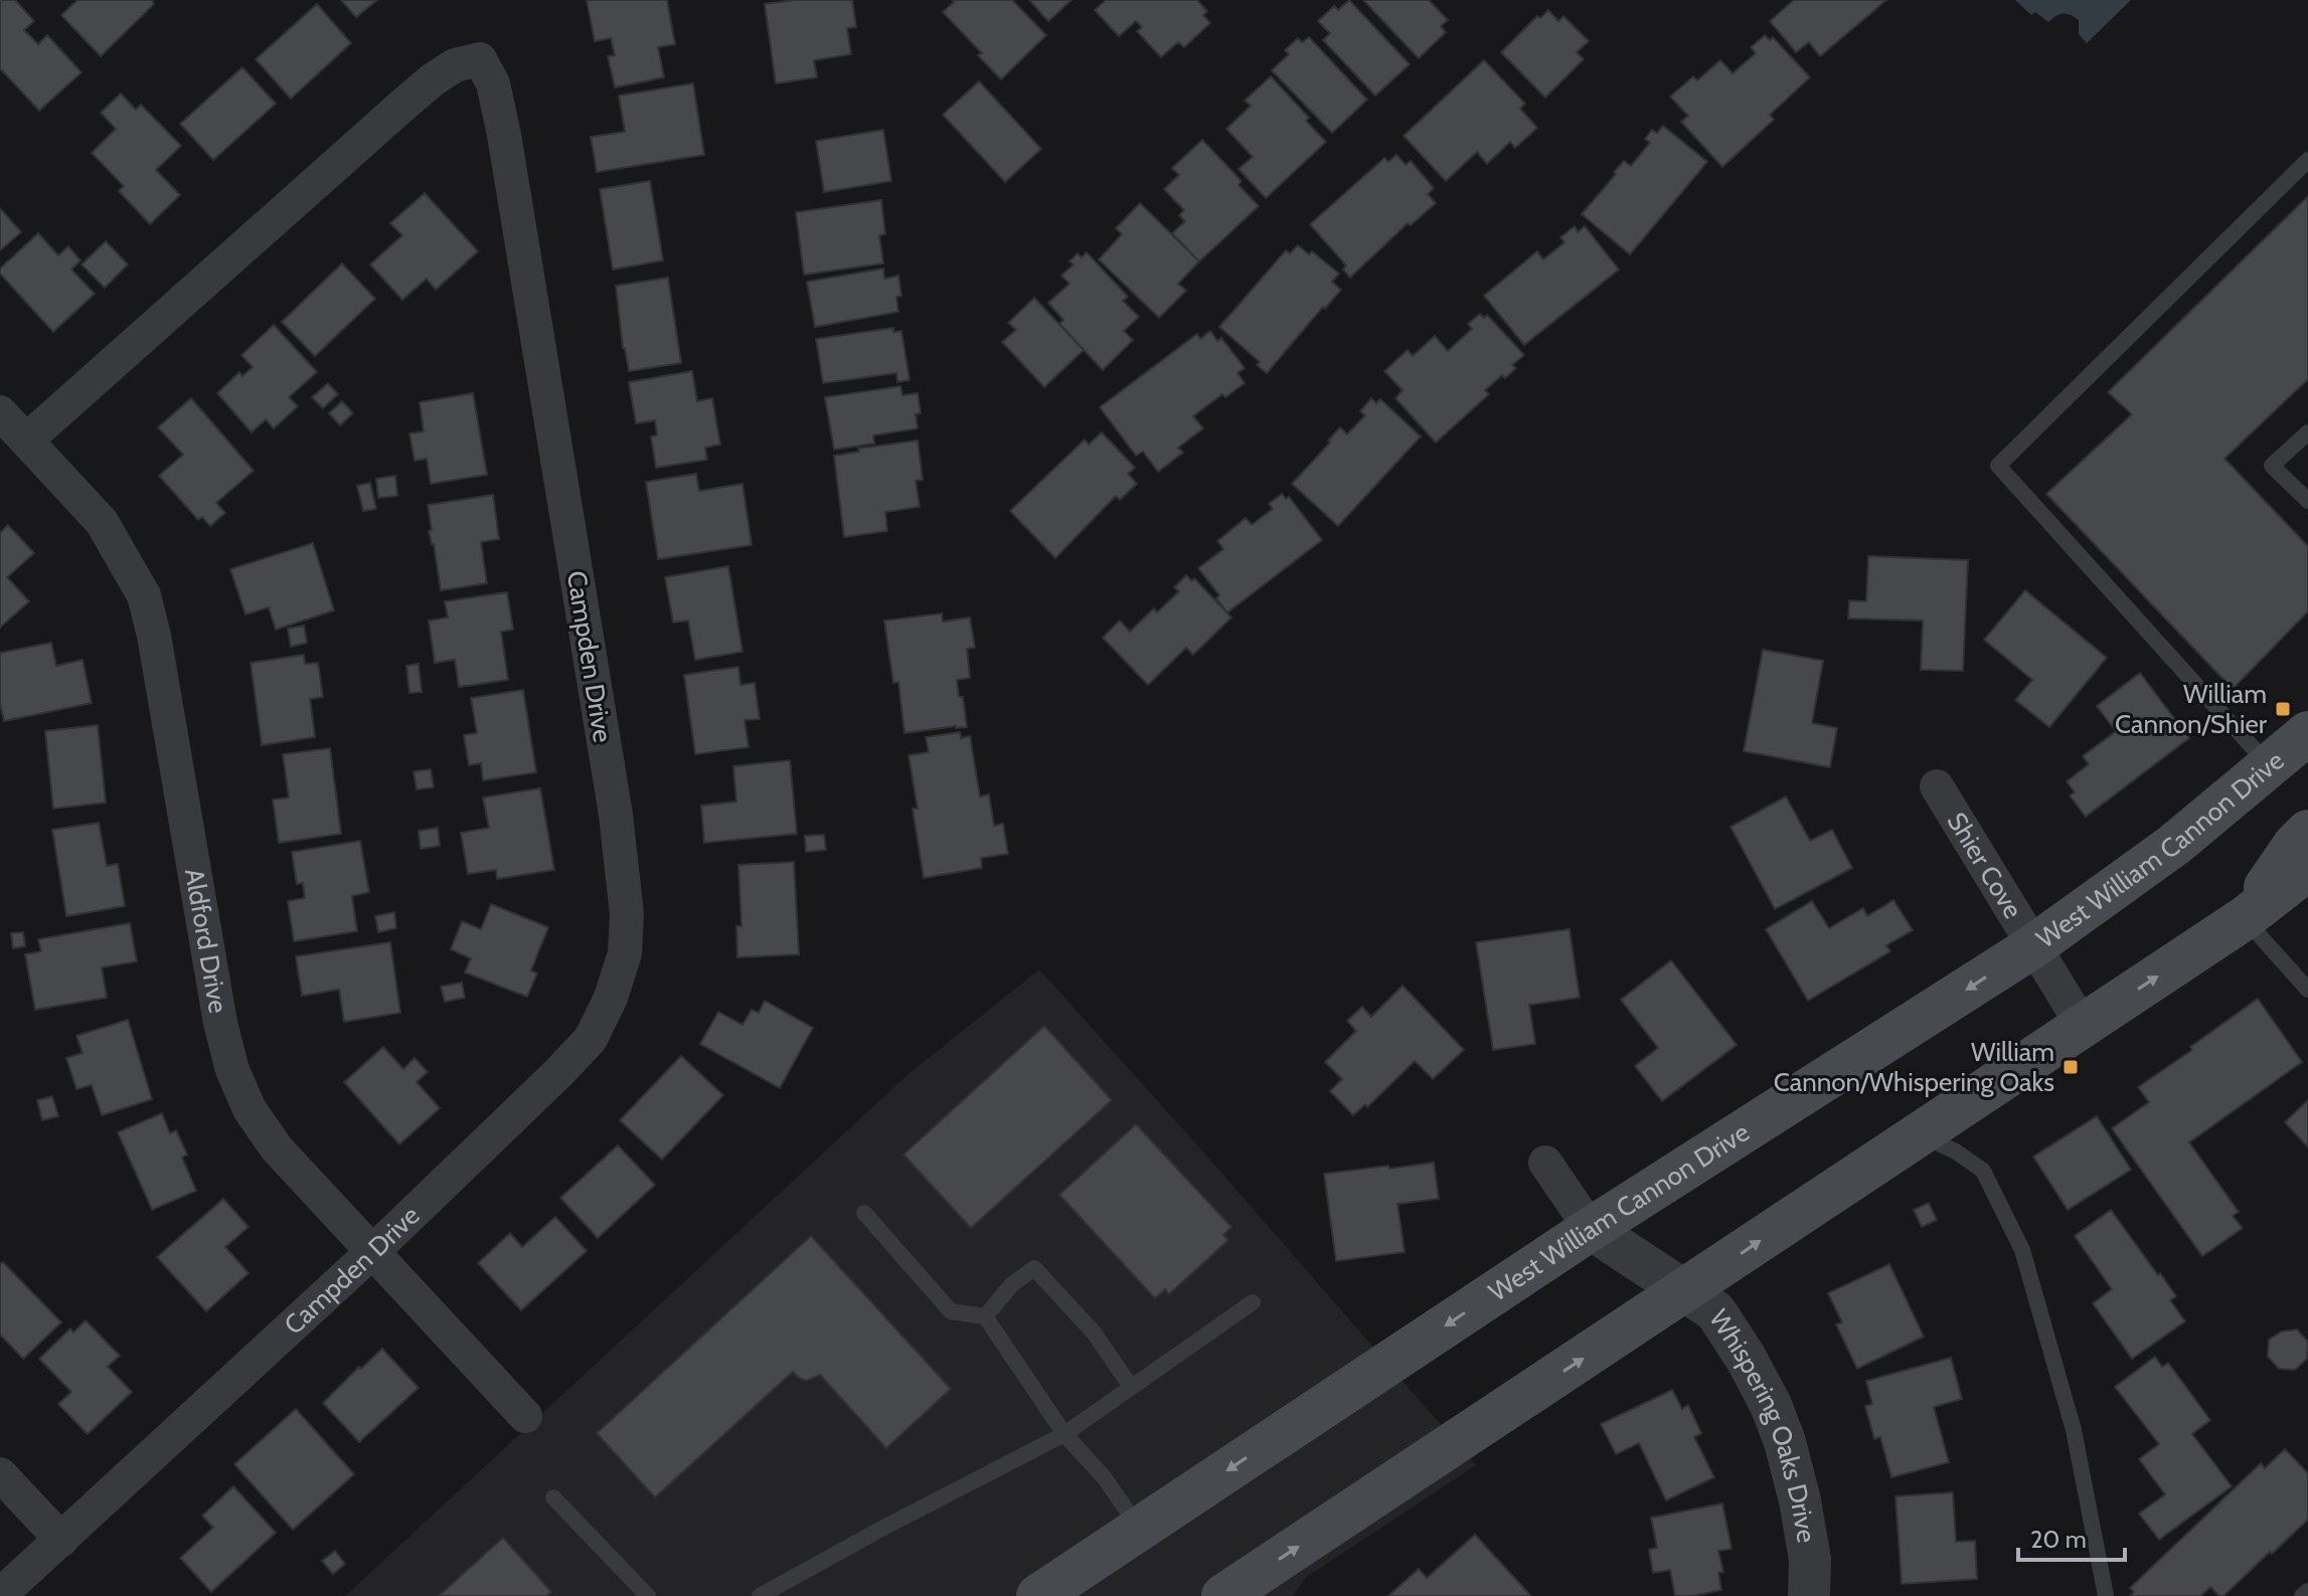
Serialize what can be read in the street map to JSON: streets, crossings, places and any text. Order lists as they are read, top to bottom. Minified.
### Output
{"streets":{"main road":["West William Cannon Drive"],"street":["Campden Drive","Shier Cove","Aldford Drive","Whispering Oaks Drive"]},"crossings":[["Campden Drive","Aldford Drive"],["West William Cannon Drive","Shier Cove"],["West William Cannon Drive","Whispering Oaks Drive"]],"places":{"transit":["William Cannon/Shier","William Cannon/Whispering Oaks"]},"scale_bar":"20 m"}
